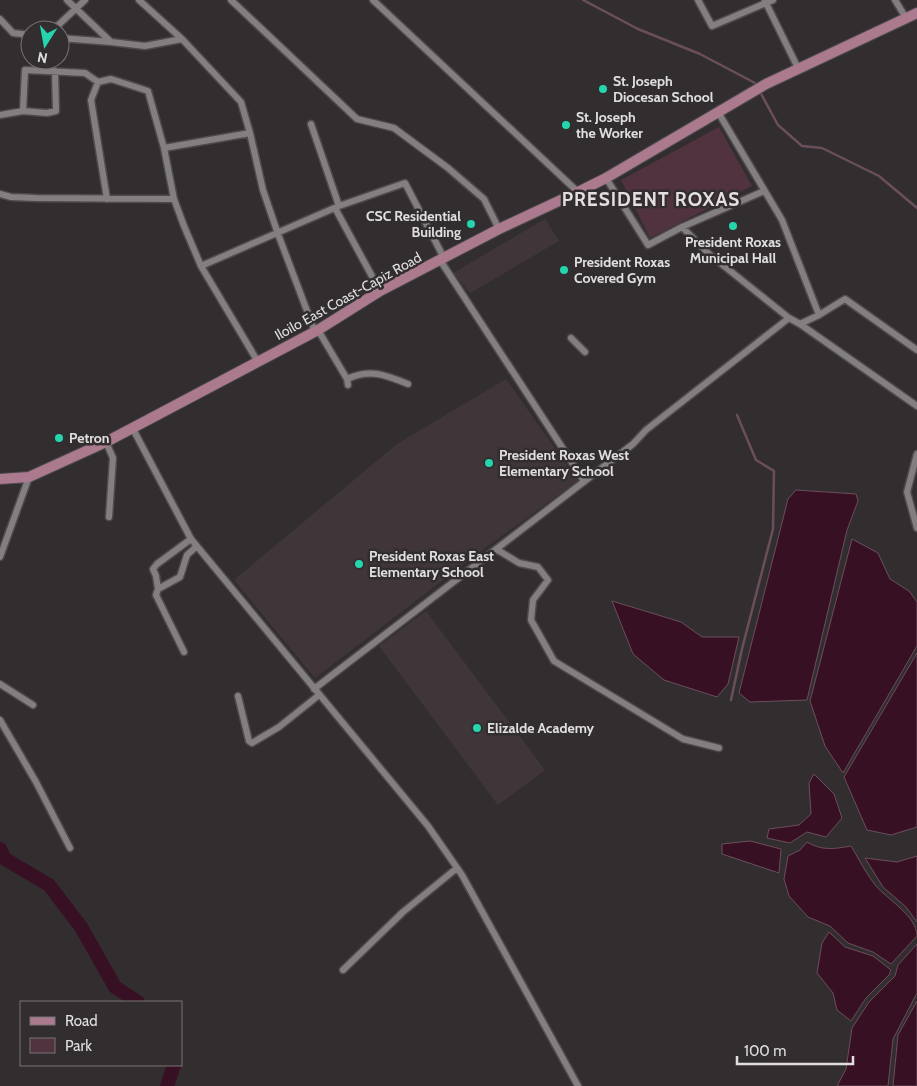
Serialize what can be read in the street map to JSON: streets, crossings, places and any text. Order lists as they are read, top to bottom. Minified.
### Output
{"streets":{"main road":["Iloilo East Coast-Capiz Road"]},"districts":["PRESIDENT ROXAS"],"places":["St. Joseph Diocesan School","St. Joseph the Worker","CSC Residential Building","President Roxas Municipal Hall","President Roxas Covered Gym","Petron","President Roxas West Elementary School","President Roxas East Elementary School","Elizalde Academy"],"legend":["Road","Park"],"scale_bar":"100 m","north":"bottom"}
